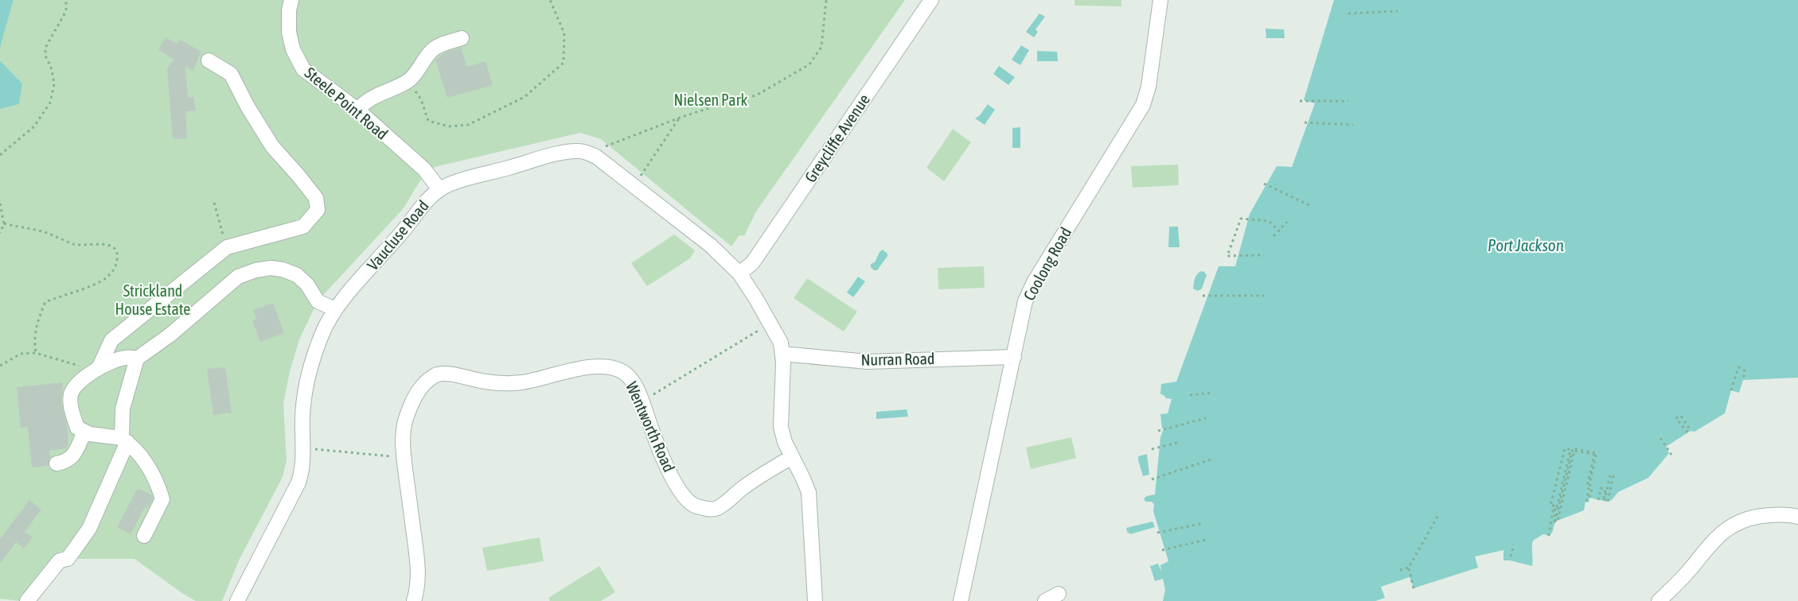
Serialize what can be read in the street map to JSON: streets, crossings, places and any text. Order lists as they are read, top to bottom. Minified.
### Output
{"streets":{"street":["Steele Point Road","Greycliffe Avenue","Vaucluse Road","Coolong Road","Nurran Road","Wentworth Road"]},"crossings":[["Steele Point Road","Vaucluse Road"],["Greycliffe Avenue","Vaucluse Road"],["Coolong Road","Nurran Road"]],"water":["Port Jackson"],"parks":["Nielsen Park","Strickland House Estate"]}
